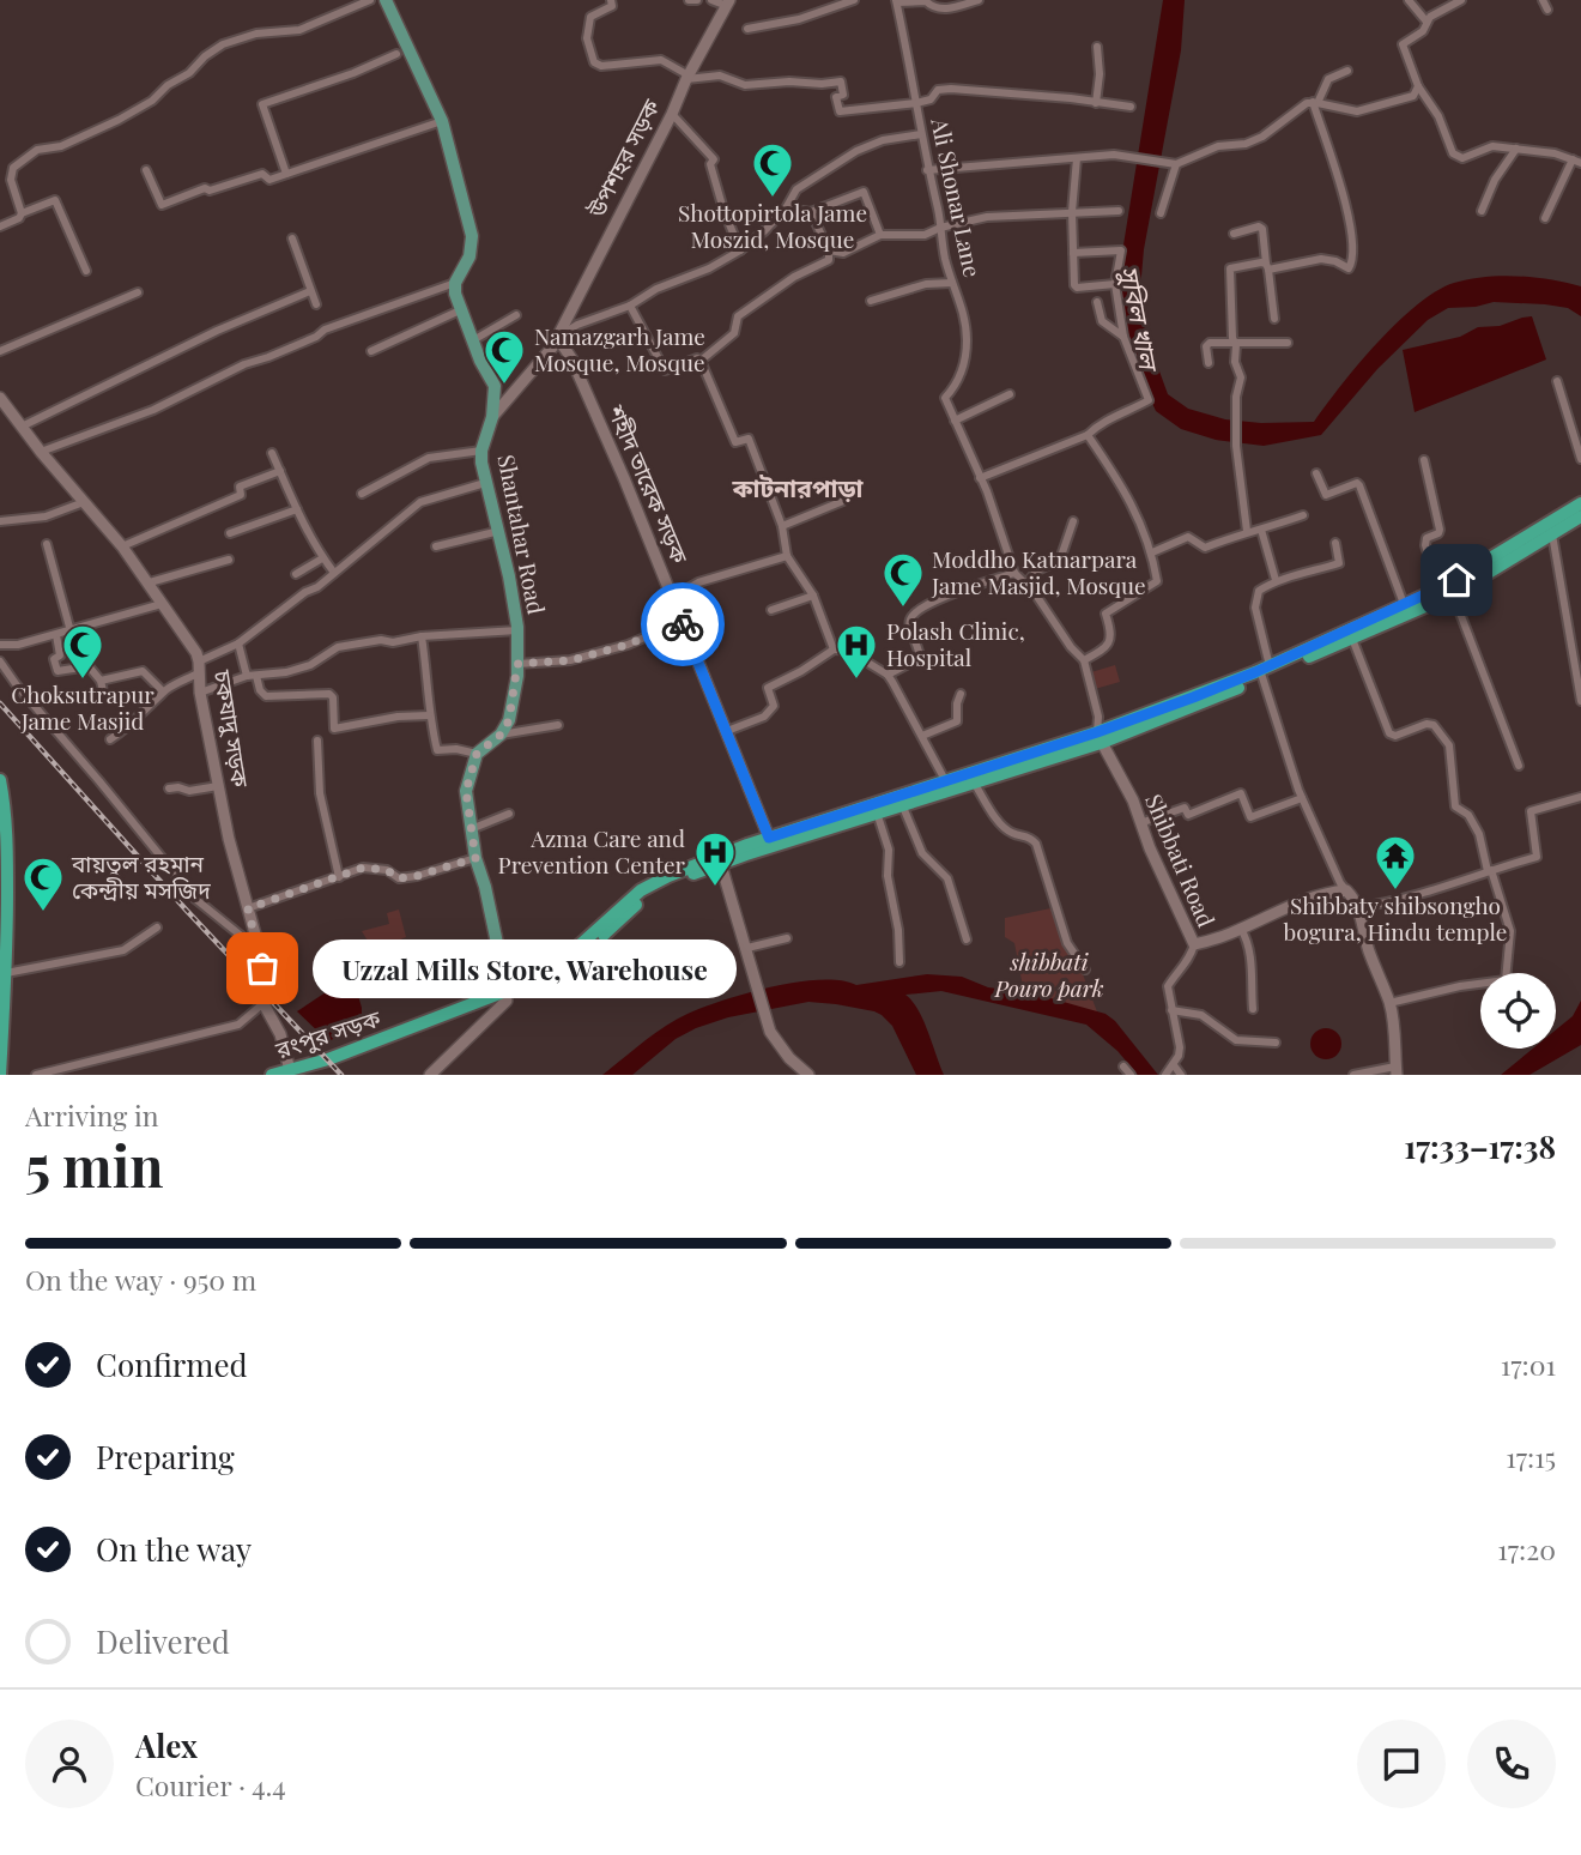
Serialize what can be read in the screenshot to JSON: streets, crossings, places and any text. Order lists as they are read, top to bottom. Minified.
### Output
{"streets":{"highway":["রংপুর সড়ক"],"main road":["Shantahar Road"],"street":["উপশহর সড়ক","Ali Shonar Lane","শহীদ তারেক সড়ক","চকযাদু সড়ক","Shibbati Road"]},"crossings":[["উপশহর সড়ক","শহীদ তারেক সড়ক"],["উপশহর সড়ক","Shantahar Road"],["শহীদ তারেক সড়ক","রংপুর সড়ক"],["চকযাদু সড়ক","রংপুর সড়ক"],["Shibbati Road","রংপুর সড়ক"]],"districts":["কাটনারপাড়া"],"water":["সুবিল খাল"],"parks":["shibbati Pouro park"],"places":{"mosque":["Shottopirtola Jame Moszid, Mosque","Namazgarh Jame Mosque, Mosque","Moddho Katnarpara Jame Masjid, Mosque","Choksutrapur Jame Masjid","বায়তুল রহমান কেন্দ্রীয় মসজিদ"],"hospital":["Polash Clinic, Hospital","Azma Care and Prevention Center"],"temple":["Shibbaty shibsongho bogura, Hindu temple"],"other":["Uzzal Mills Store, Warehouse"]},"page":{"bubble":"Uzzal Mills Store, Warehouse","heading":["5 min","Arriving in","17:33–17:38"],"panel":["Alex","Courier · 4.4"],"bar":"On the way · 950 m","list":[["Confirmed","17:01"],["Preparing","17:15"],["On the way","17:20"],"Delivered"]}}
